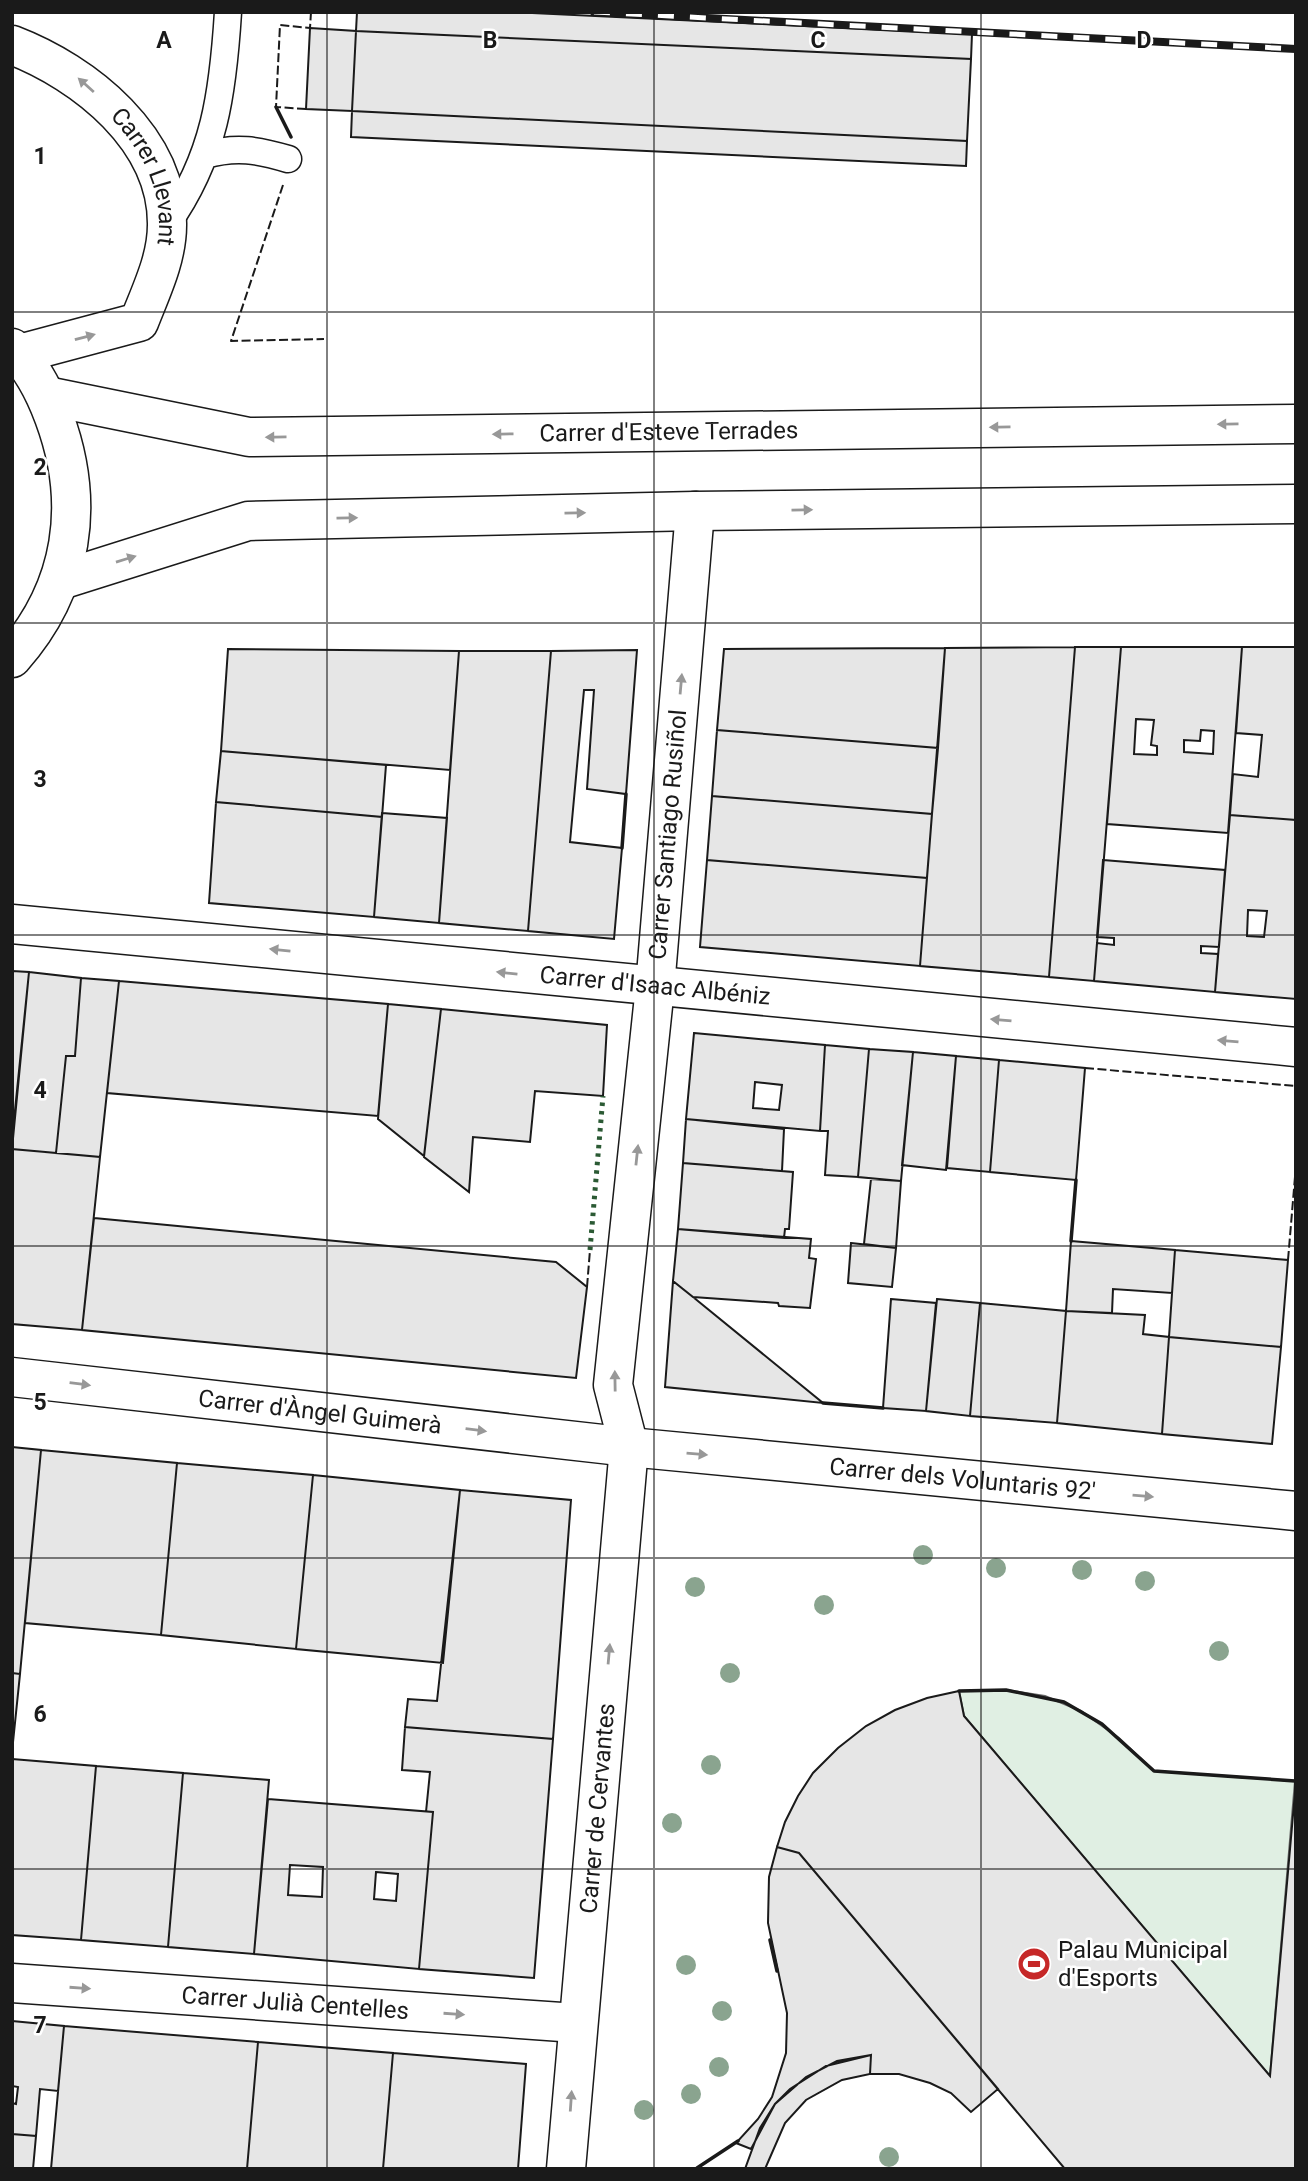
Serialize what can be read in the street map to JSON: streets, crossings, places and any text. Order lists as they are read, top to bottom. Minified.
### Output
{"streets":{"street":["Carrer Llevant","Carrer d'Esteve Terrades","Carrer Santiago Rusiñol","Carrer d'Isaac Albéniz","Carrer d'Àngel Guimerà","Carrer dels Voluntaris 92'","Carrer de Cervantes","Carrer Julià Centelles"]},"crossings":[["Carrer Santiago Rusiñol","Carrer d'Isaac Albéniz"],["Carrer Santiago Rusiñol","Carrer d'Àngel Guimerà"],["Carrer Santiago Rusiñol","Carrer dels Voluntaris 92'"],["Carrer Santiago Rusiñol","Carrer de Cervantes"],["Carrer d'Àngel Guimerà","Carrer dels Voluntaris 92'"],["Carrer d'Àngel Guimerà","Carrer de Cervantes"],["Carrer dels Voluntaris 92'","Carrer de Cervantes"],["Carrer de Cervantes","Carrer Julià Centelles"]],"one_way":["Carrer Santiago Rusiñol","Carrer d'Isaac Albéniz","Carrer d'Àngel Guimerà","Carrer dels Voluntaris 92'","Carrer de Cervantes","Carrer Julià Centelles"],"places":{"sports":["Palau Municipal d'Esports"]},"grid":{"columns":["A","B","C","D"],"rows":["1","2","3","4","5","6","7"]}}
